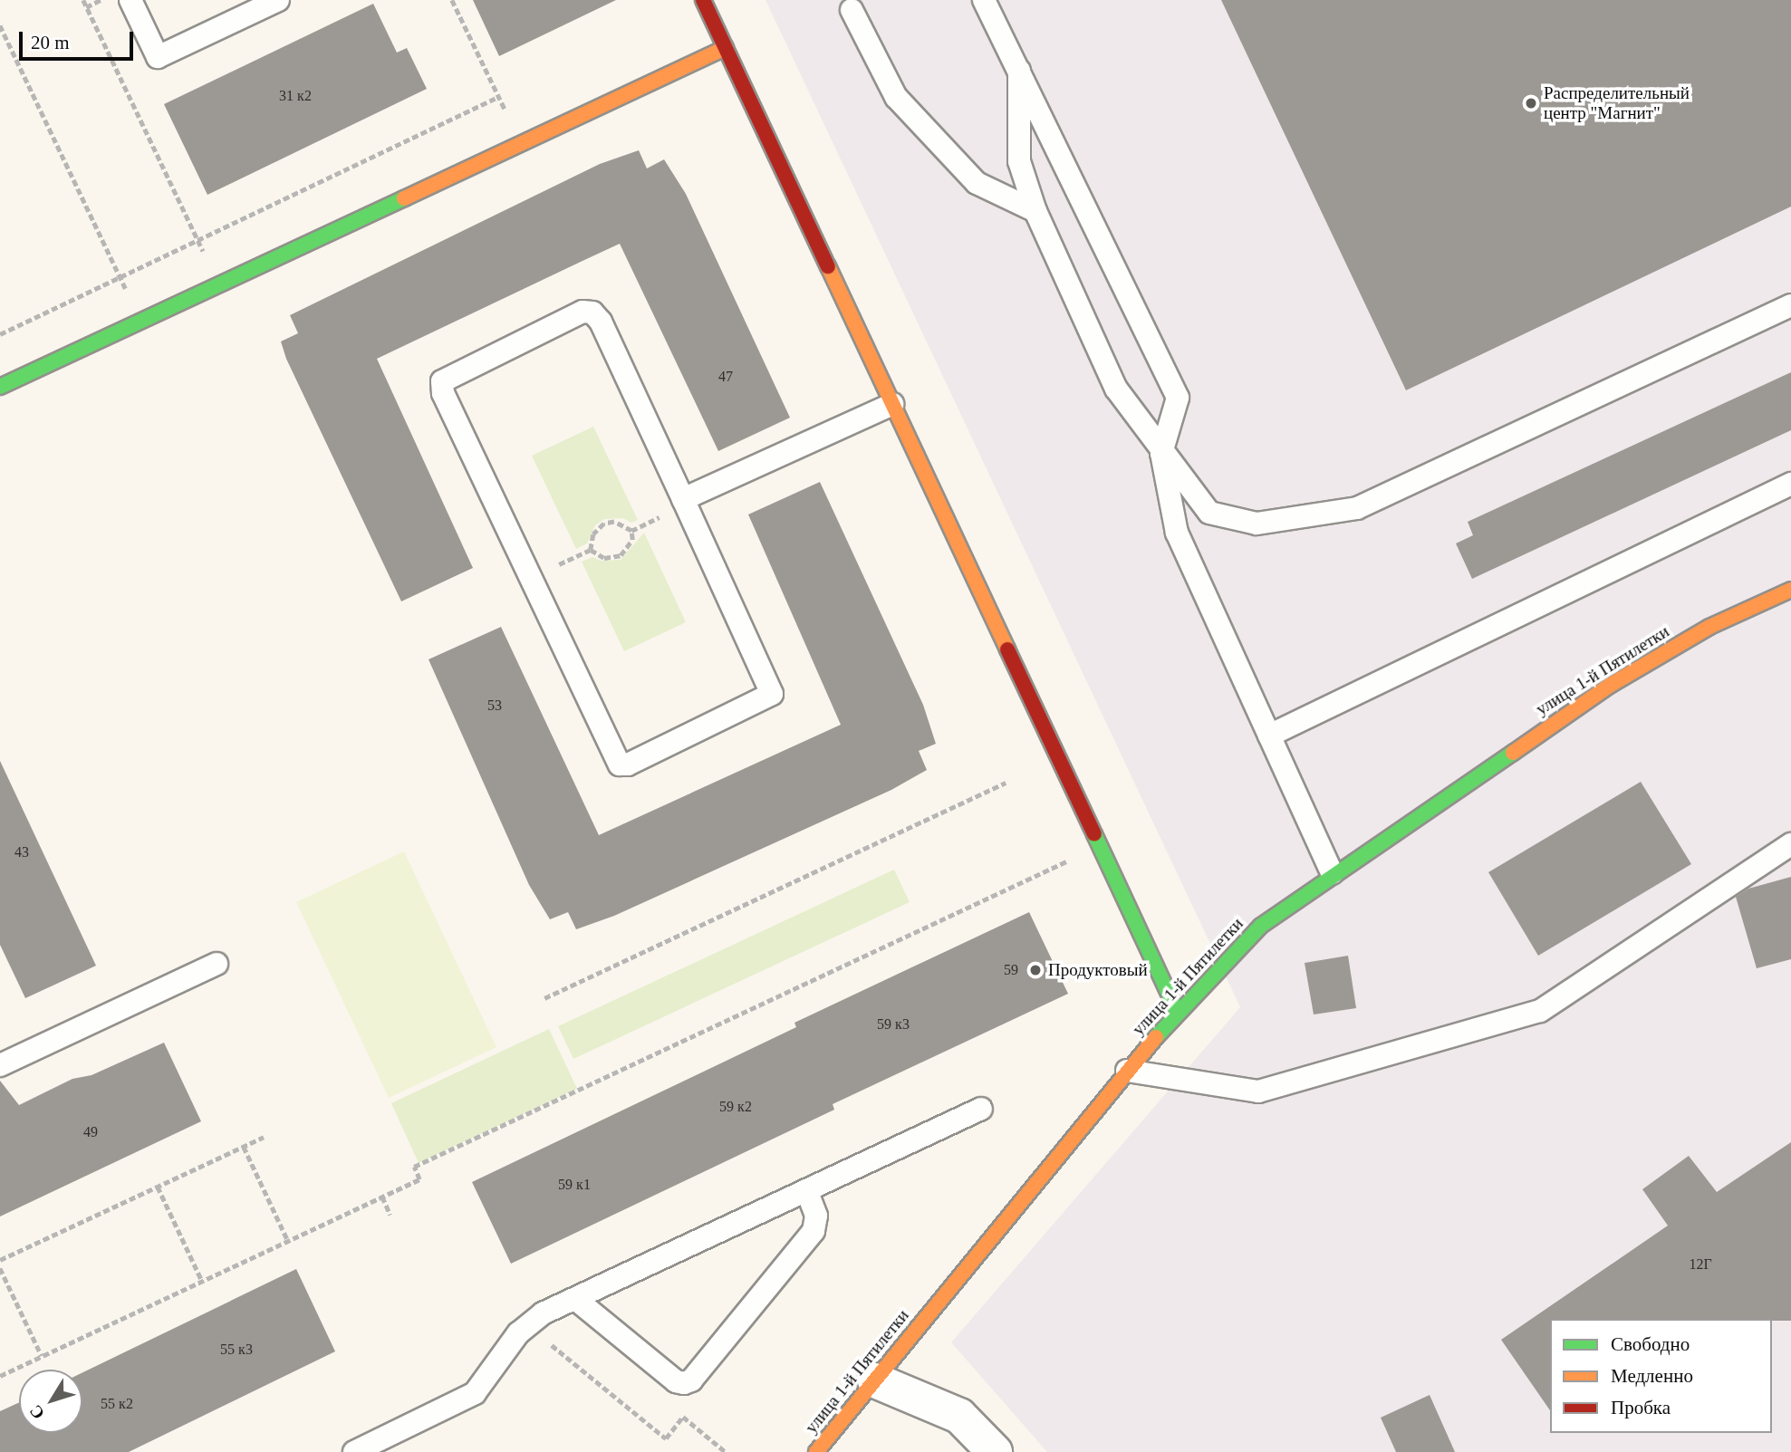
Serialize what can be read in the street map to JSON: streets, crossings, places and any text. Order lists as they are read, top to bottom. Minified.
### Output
{"streets":{"street":["улица 1-й Пятилетки"]},"places":["Распределительный центр \"Магнит\"","Продуктовый"],"house_numbers":["31 к2","47","53","43","59","59 к3","59 к2","49","59 к1","12Г","55 к3","55 к2"],"legend":["Свободно","Медленно","Пробка"],"scale_bar":"20 m","north":"bottom left"}
